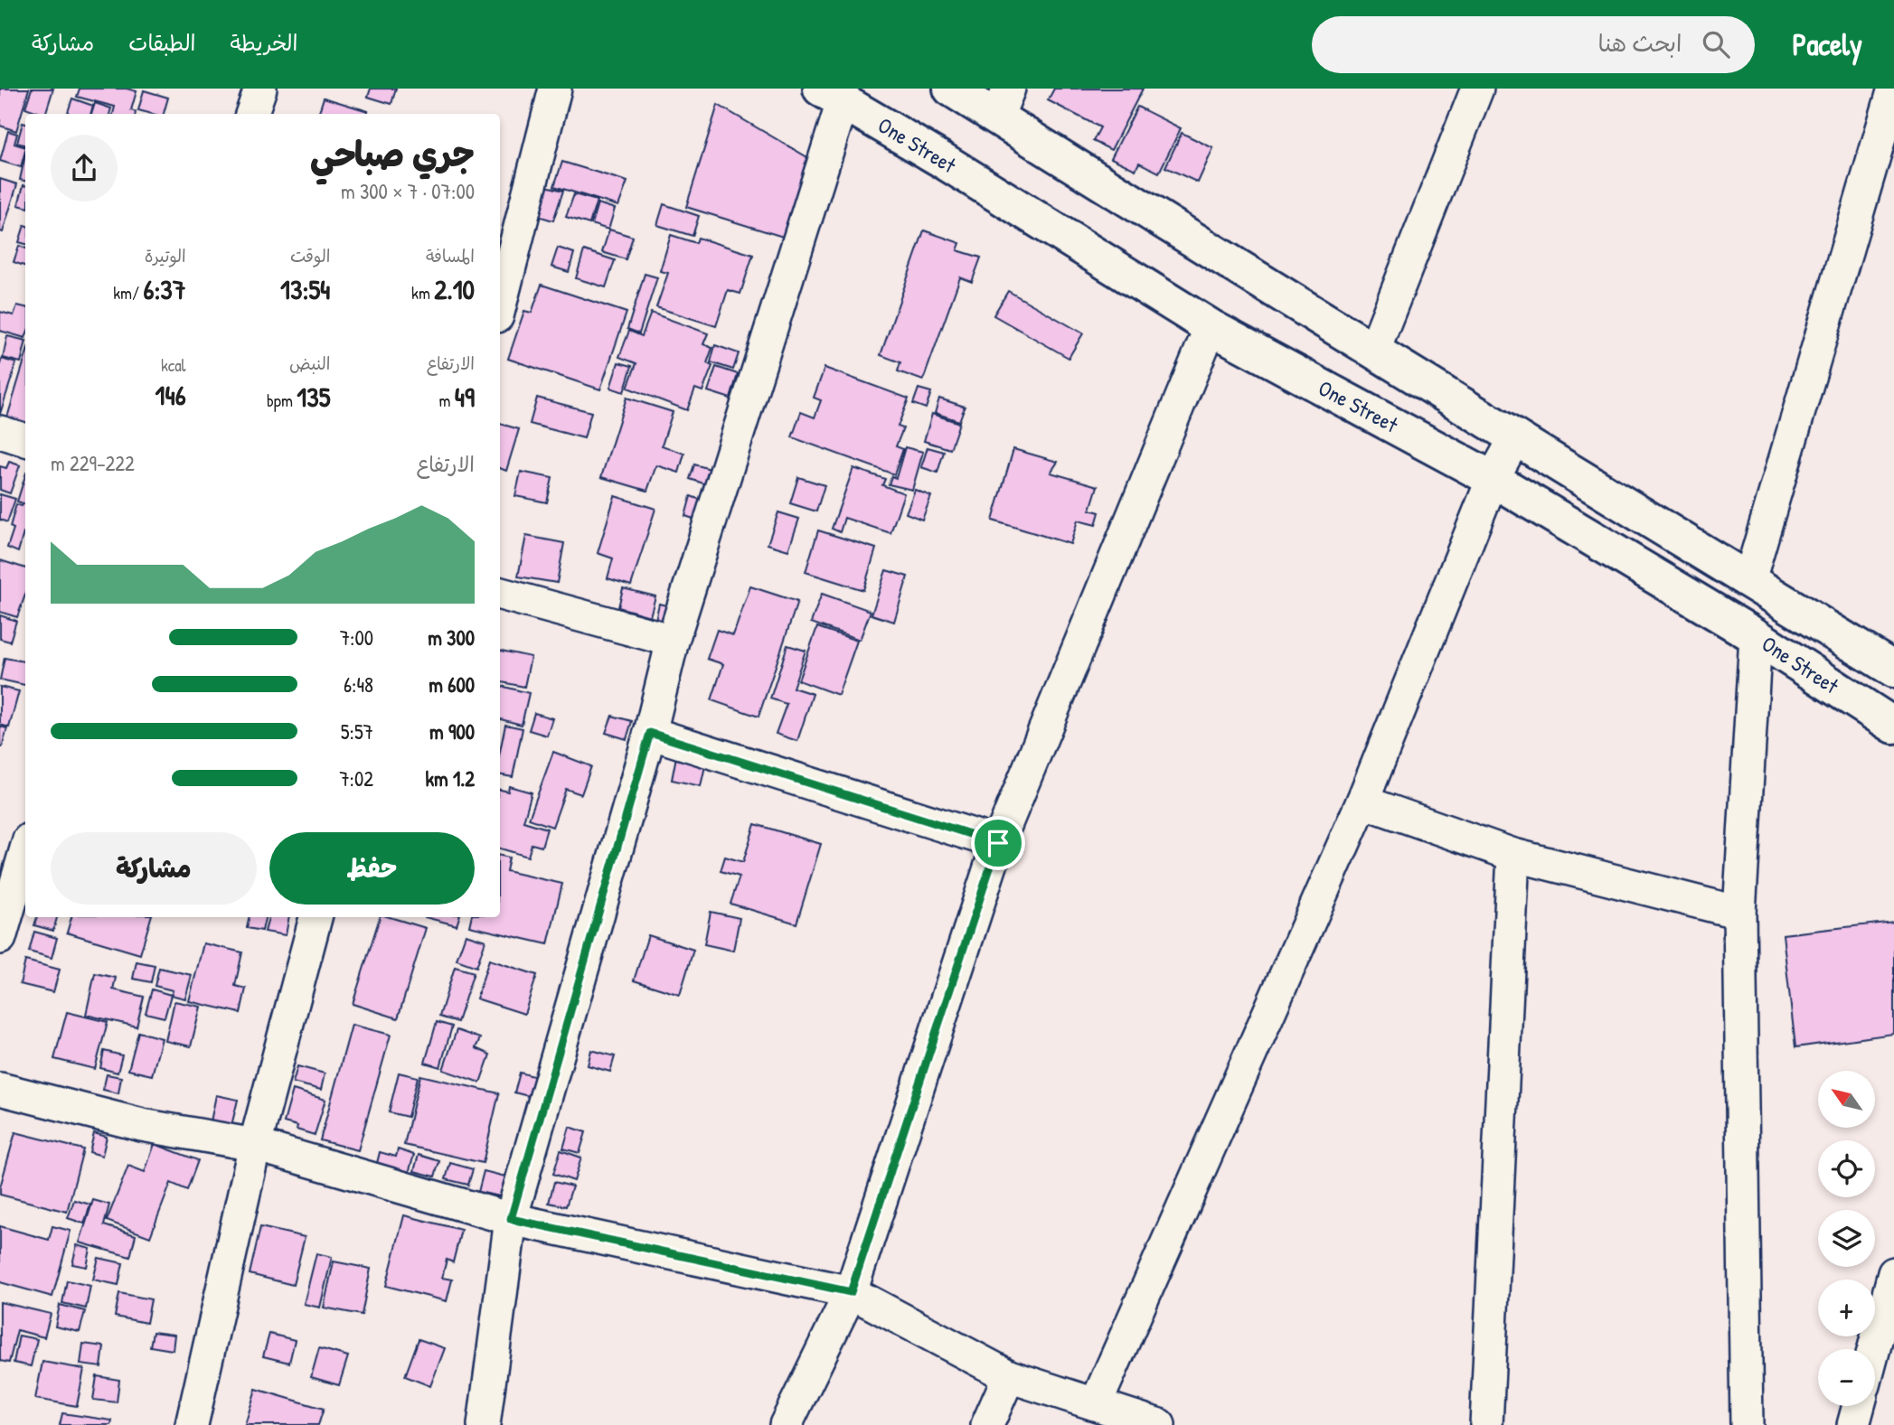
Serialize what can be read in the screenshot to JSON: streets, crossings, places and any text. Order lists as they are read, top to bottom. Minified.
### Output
{"streets":{"street":["One Street"]},"north":"top left","page":{"header":"Pacely","search":"ابحث هنا","nav":["الخريطة","الطبقات","مشاركة"],"heading":["جري صباحي","07:00 · 7 × 300 m"],"stats":[["المسافة","2.10 km"],["الوقت","13:54"],["الوتيرة","6:37 /km"],["الارتفاع","49 m"],["النبض","135 bpm"],["kcal","146"]],"chart":["الارتفاع","222–229 m"],"list":[{"name":"300 m","note":"7:00"},{"name":"600 m","note":"6:48"},{"name":"900 m","note":"5:57"},{"name":"1.2 km","note":"7:02"}],"buttons":["حفظ","مشاركة"],"map_buttons":["+","−"]}}
